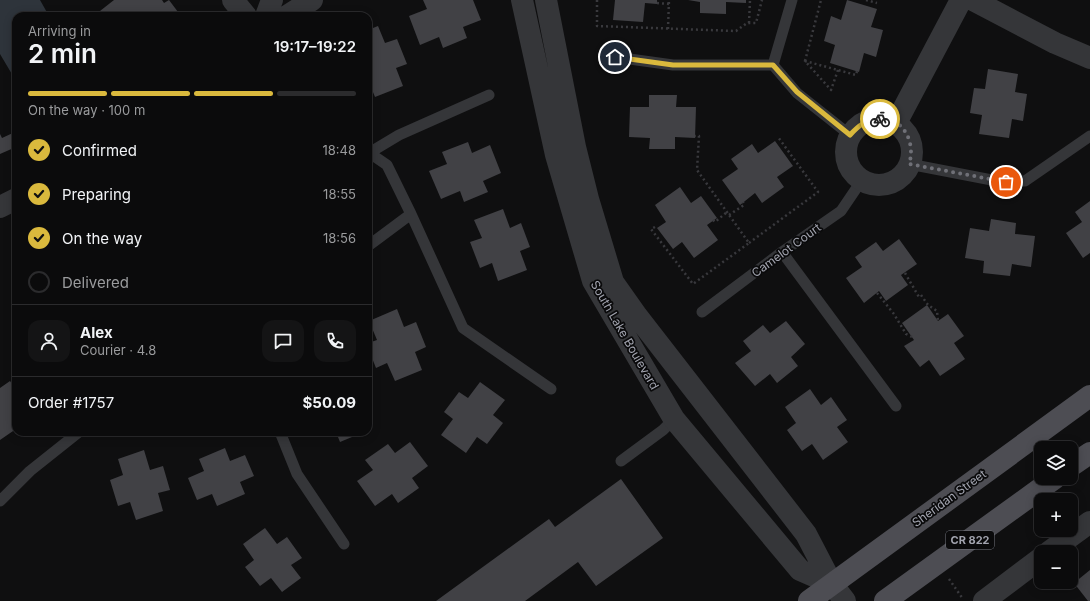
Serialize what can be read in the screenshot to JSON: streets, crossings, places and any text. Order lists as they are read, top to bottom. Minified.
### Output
{"streets":{"main road":["Sheridan Street","CR 822"],"street":["South Lake Boulevard"],"lane":["Camelot Court"]},"crossings":[["South Lake Boulevard","Sheridan Street"]],"page":{"heading":["2 min","Arriving in","19:17–19:22"],"panel":["Alex","Courier · 4.8","Order #1757","$50.09"],"bar":"On the way · 100 m","list":[["Confirmed","18:48"],["Preparing","18:55"],["On the way","18:56"],"Delivered"],"map_buttons":["+","−"]}}
